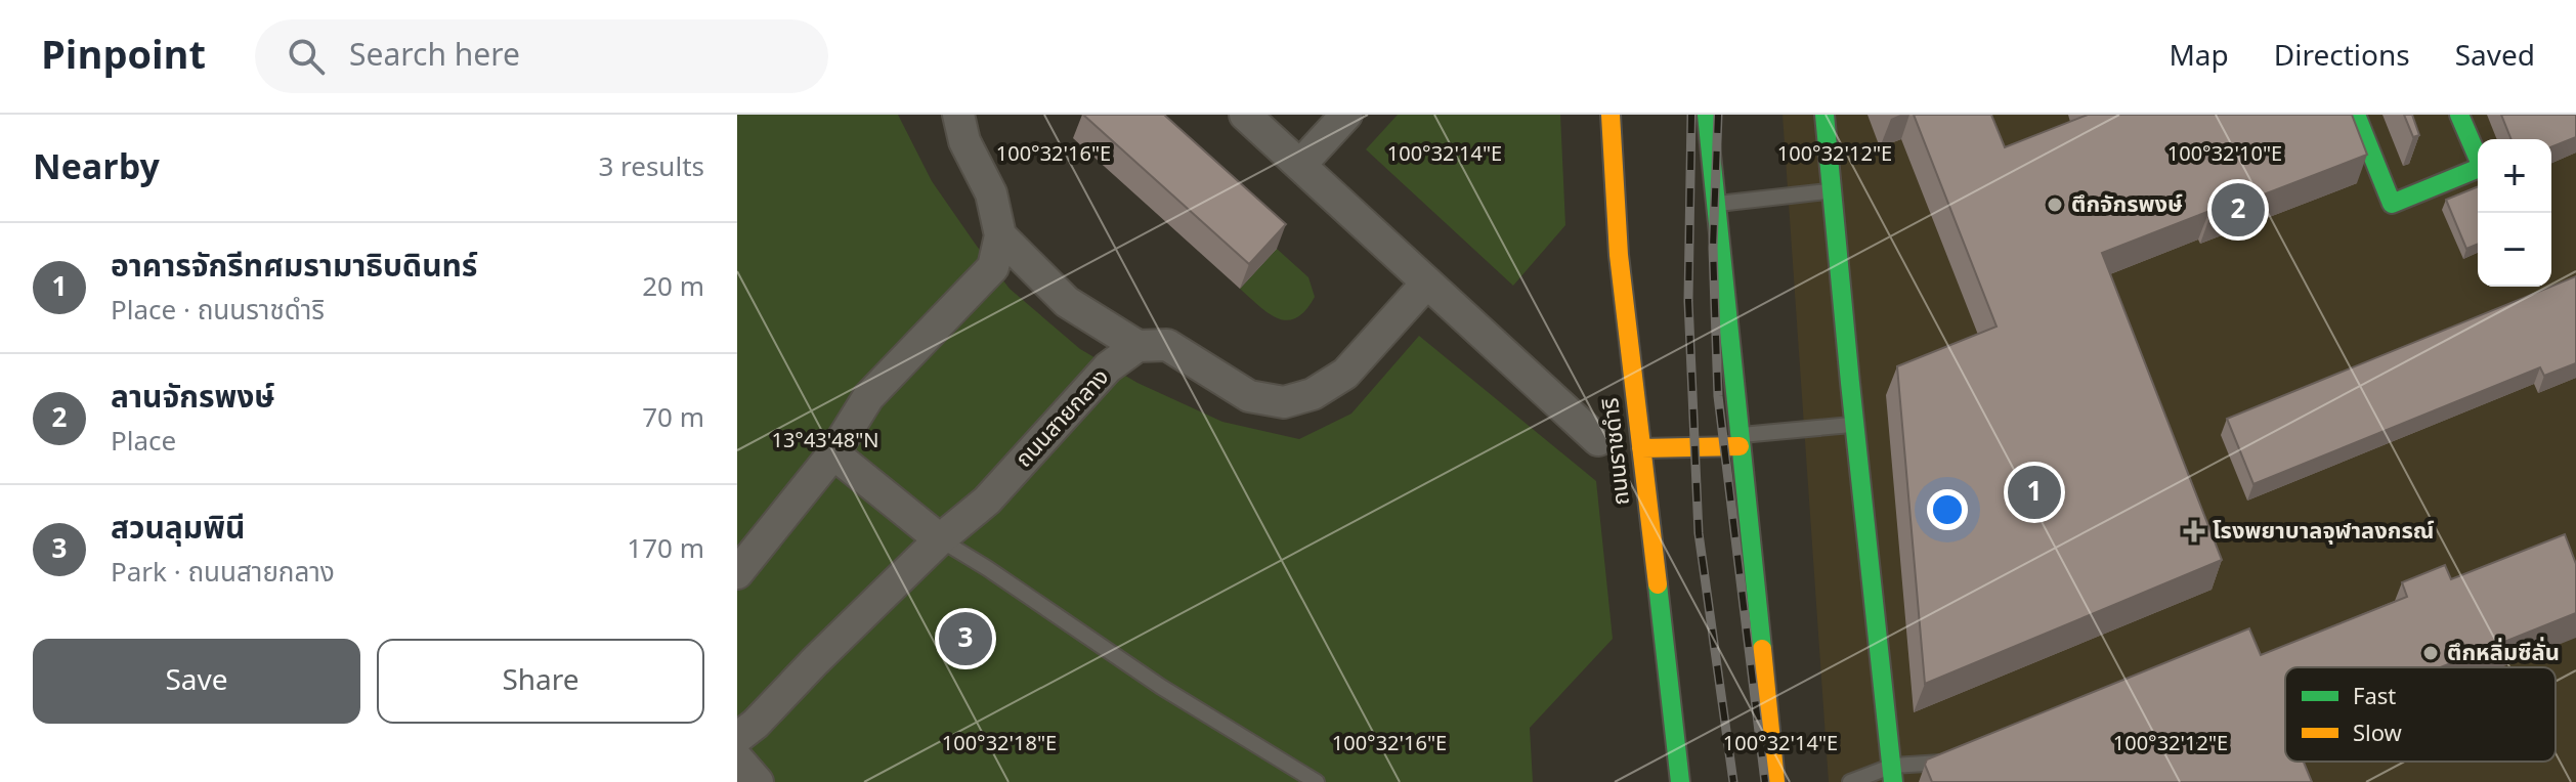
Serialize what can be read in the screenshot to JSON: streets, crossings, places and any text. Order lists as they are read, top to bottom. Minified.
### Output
{"streets":{"main road":["ถนนราชดำริ"],"street":["ถนนสายกลาง"]},"places":{"other":["ตึกจักรพงษ์","ตึกหลิ่มซีลั่น"],"health":["โรงพยาบาลจุฬาลงกรณ์"]},"legend":["Fast","Slow"],"page":{"header":"Pinpoint","search":"Search here","nav":["Map","Directions","Saved"],"heading":["Nearby","3 results"],"map_buttons":["+","−"],"pins":["2","1","3"],"list":[{"mark":"1","name":"อาคารจักรีทศมรามาธิบดินทร์","note":"Place · ถนนราชดำริ","value":"20 m"},{"mark":"2","name":"ลานจักรพงษ์","note":"Place","value":"70 m"},{"mark":"3","name":"สวนลุมพินี","note":"Park · ถนนสายกลาง","value":"170 m"}],"buttons":["Save","Share"]},"coordinates":["100°32'16\"E","100°32'12\"E","100°32'14\"E","100°32'10\"E","13°43'48\"N","100°32'18\"E"]}
